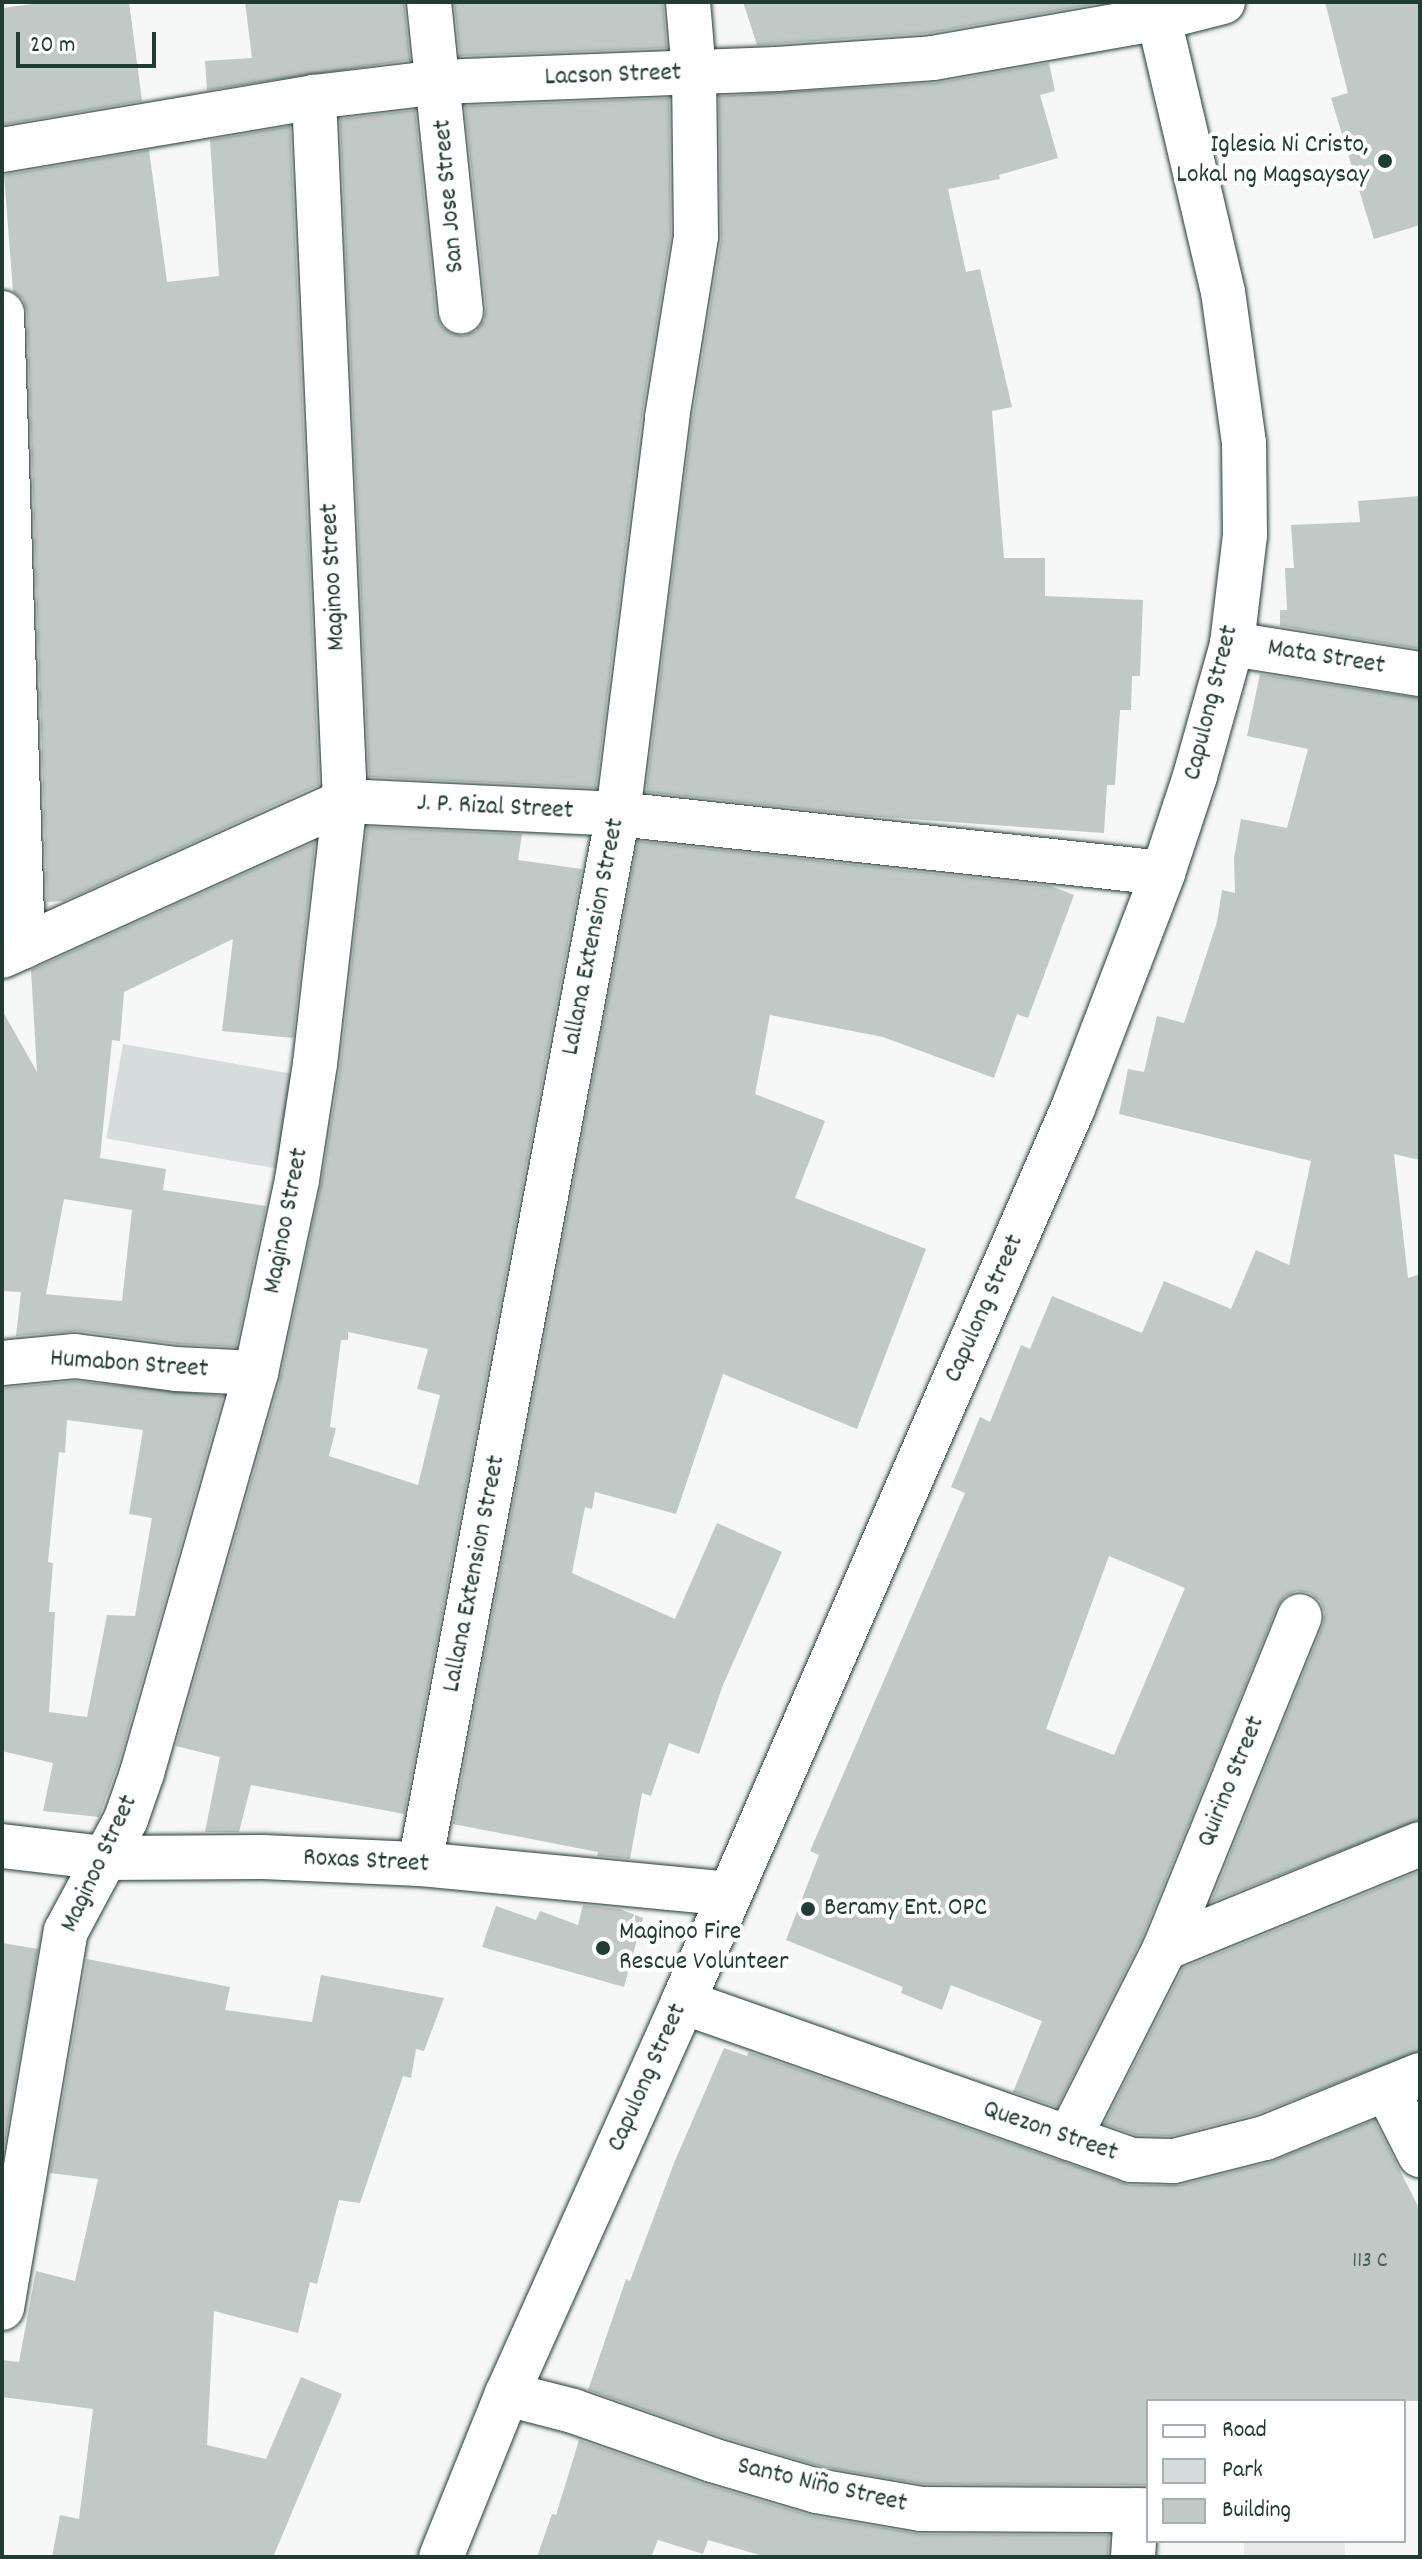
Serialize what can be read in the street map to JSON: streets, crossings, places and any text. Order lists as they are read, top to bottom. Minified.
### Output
{"streets":{"street":["Lacson Street","San Jose Street","Maginoo Street","Mata Street","Capulong Street","J. P. Rizal Street","Lallana Extension Street","Humabon Street","Quirino Street","Roxas Street","Quezon Street","Santo Niño Street"]},"crossings":[["Lacson Street","San Jose Street"],["Lacson Street","Maginoo Street"],["Lacson Street","Capulong Street"],["Lacson Street","Lallana Extension Street"],["Maginoo Street","J. P. Rizal Street"],["Maginoo Street","Humabon Street"],["Maginoo Street","Roxas Street"],["Mata Street","Capulong Street"],["Capulong Street","J. P. Rizal Street"],["Capulong Street","Roxas Street"],["Capulong Street","Quezon Street"],["Capulong Street","Santo Niño Street"],["J. P. Rizal Street","Lallana Extension Street"],["Lallana Extension Street","Roxas Street"],["Quirino Street","Quezon Street"]],"places":["Iglesia Ni Cristo, Lokal ng Magsaysay","Beramy Ent. OPC","Maginoo Fire Rescue Volunteer"],"house_numbers":["113 C"],"legend":["Road","Park","Building"],"scale_bar":"20 m"}
